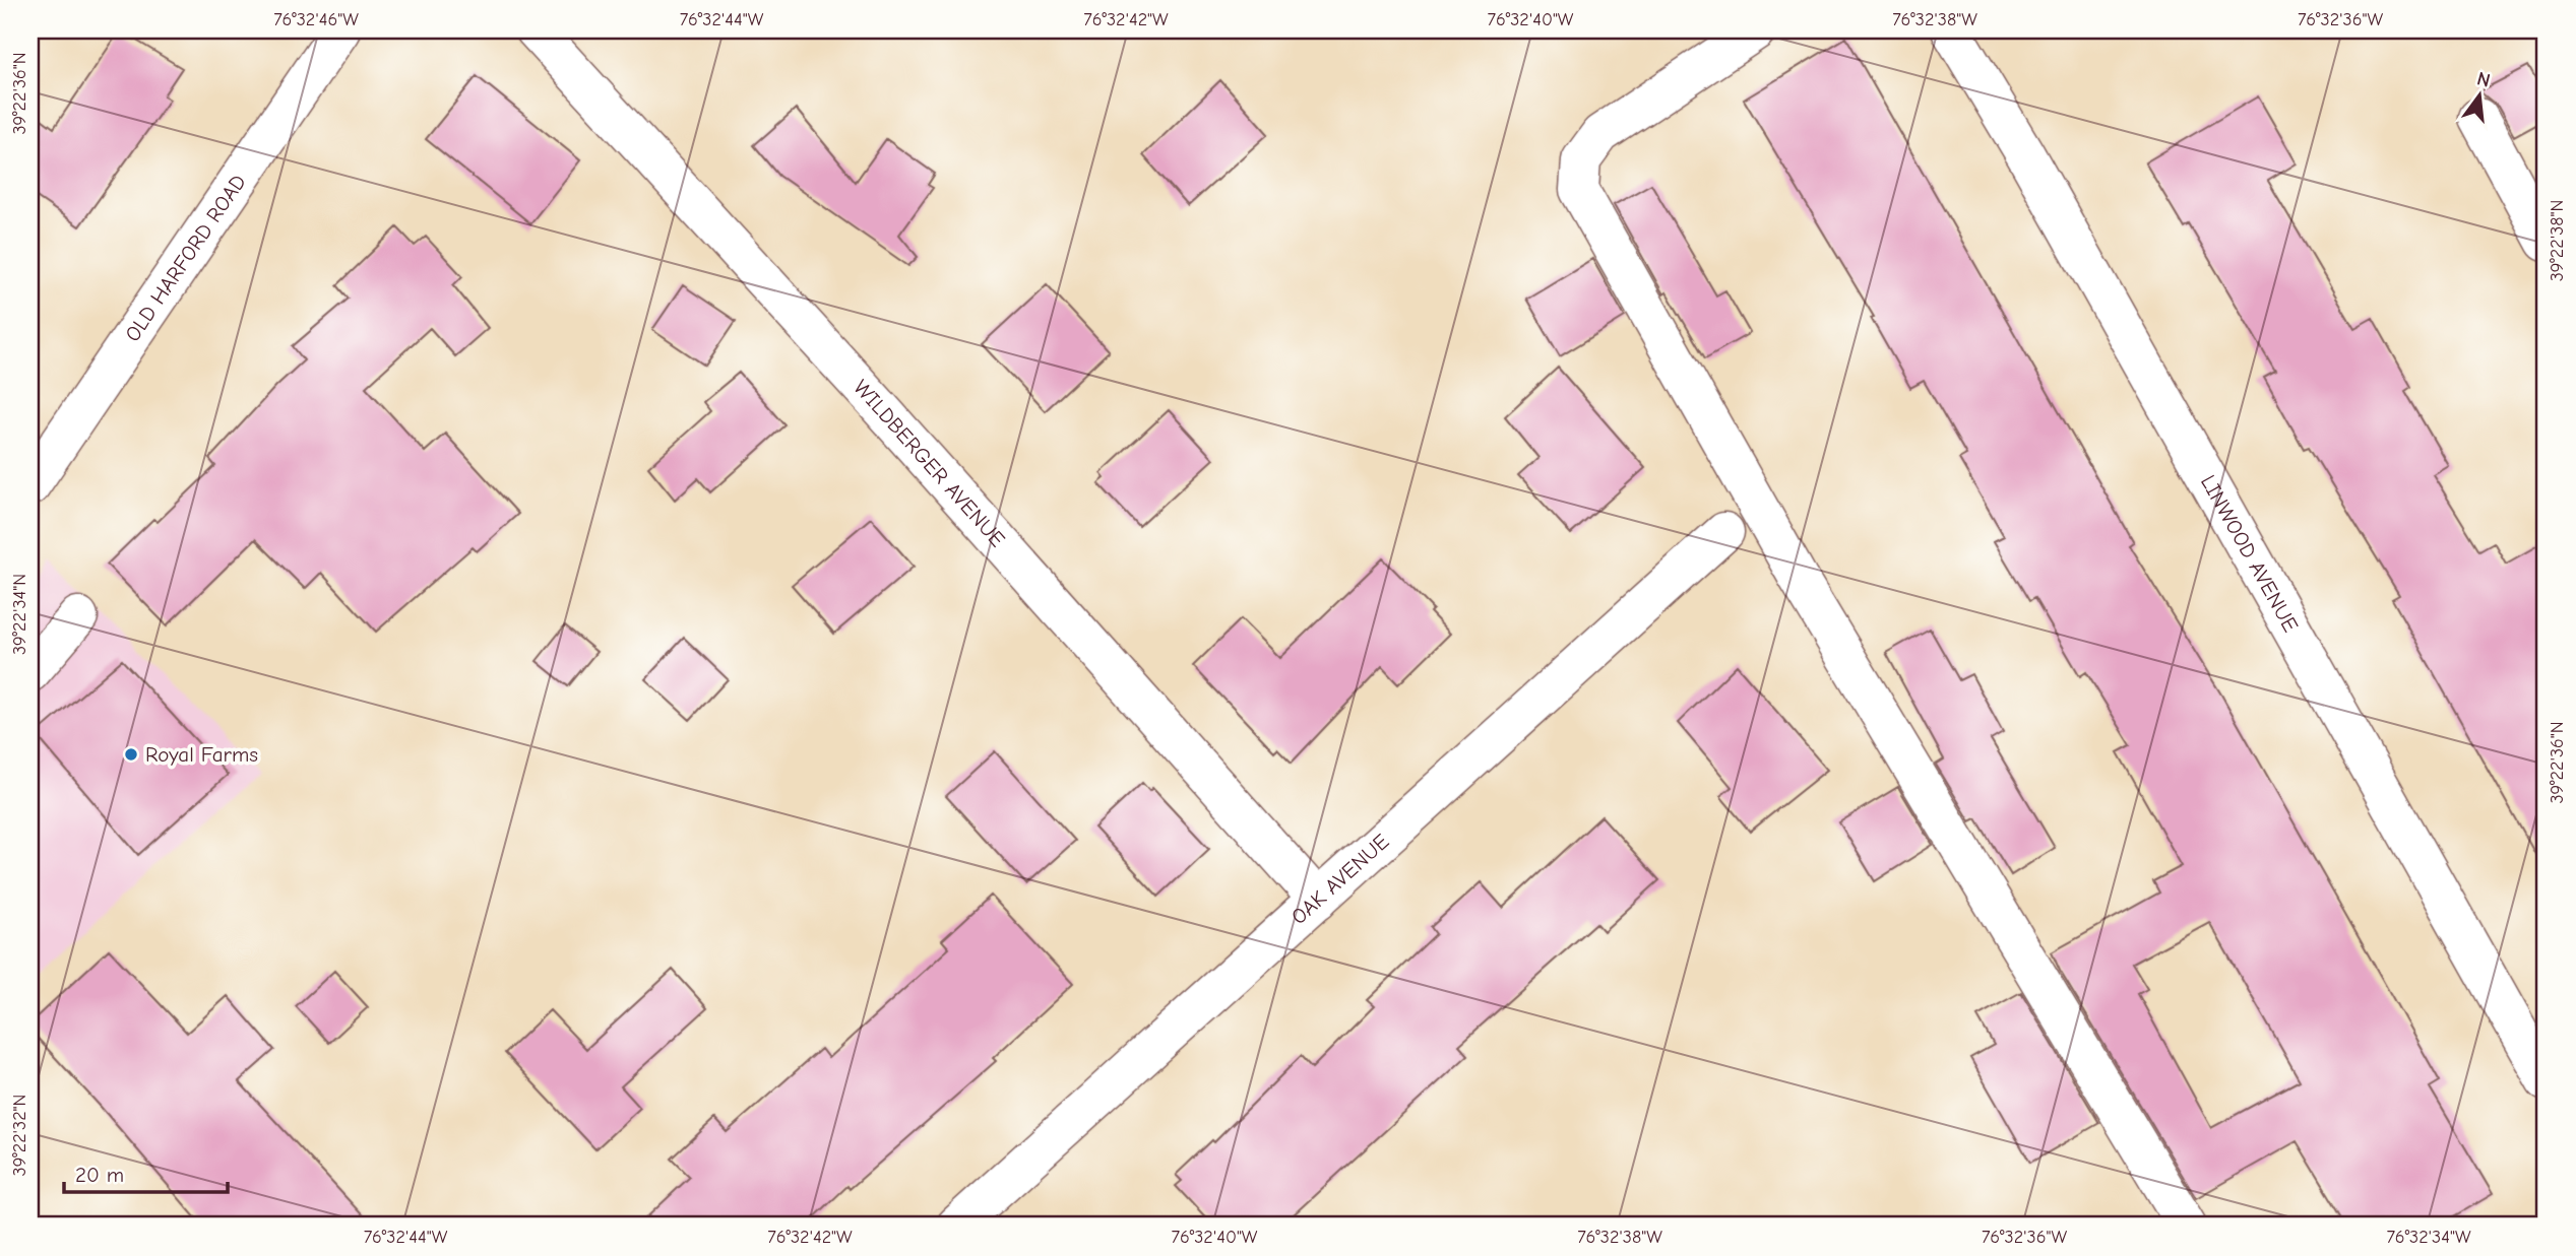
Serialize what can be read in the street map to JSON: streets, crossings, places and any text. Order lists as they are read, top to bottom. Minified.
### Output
{"streets":{"street":["OLD HARFORD ROAD","WILDBERGER AVENUE","LINWOOD AVENUE","OAK AVENUE"]},"crossings":[["WILDBERGER AVENUE","OAK AVENUE"]],"places":["Royal Farms"],"scale_bar":"20 m","north":"top","coordinates":["76°32'46\"W","76°32'44\"W","76°32'42\"W","76°32'40\"W","76°32'38\"W","76°32'36\"W","39°22'36\"N","39°22'38\"N","39°22'34\"N","39°22'32\"N","76°32'34\"W"]}
